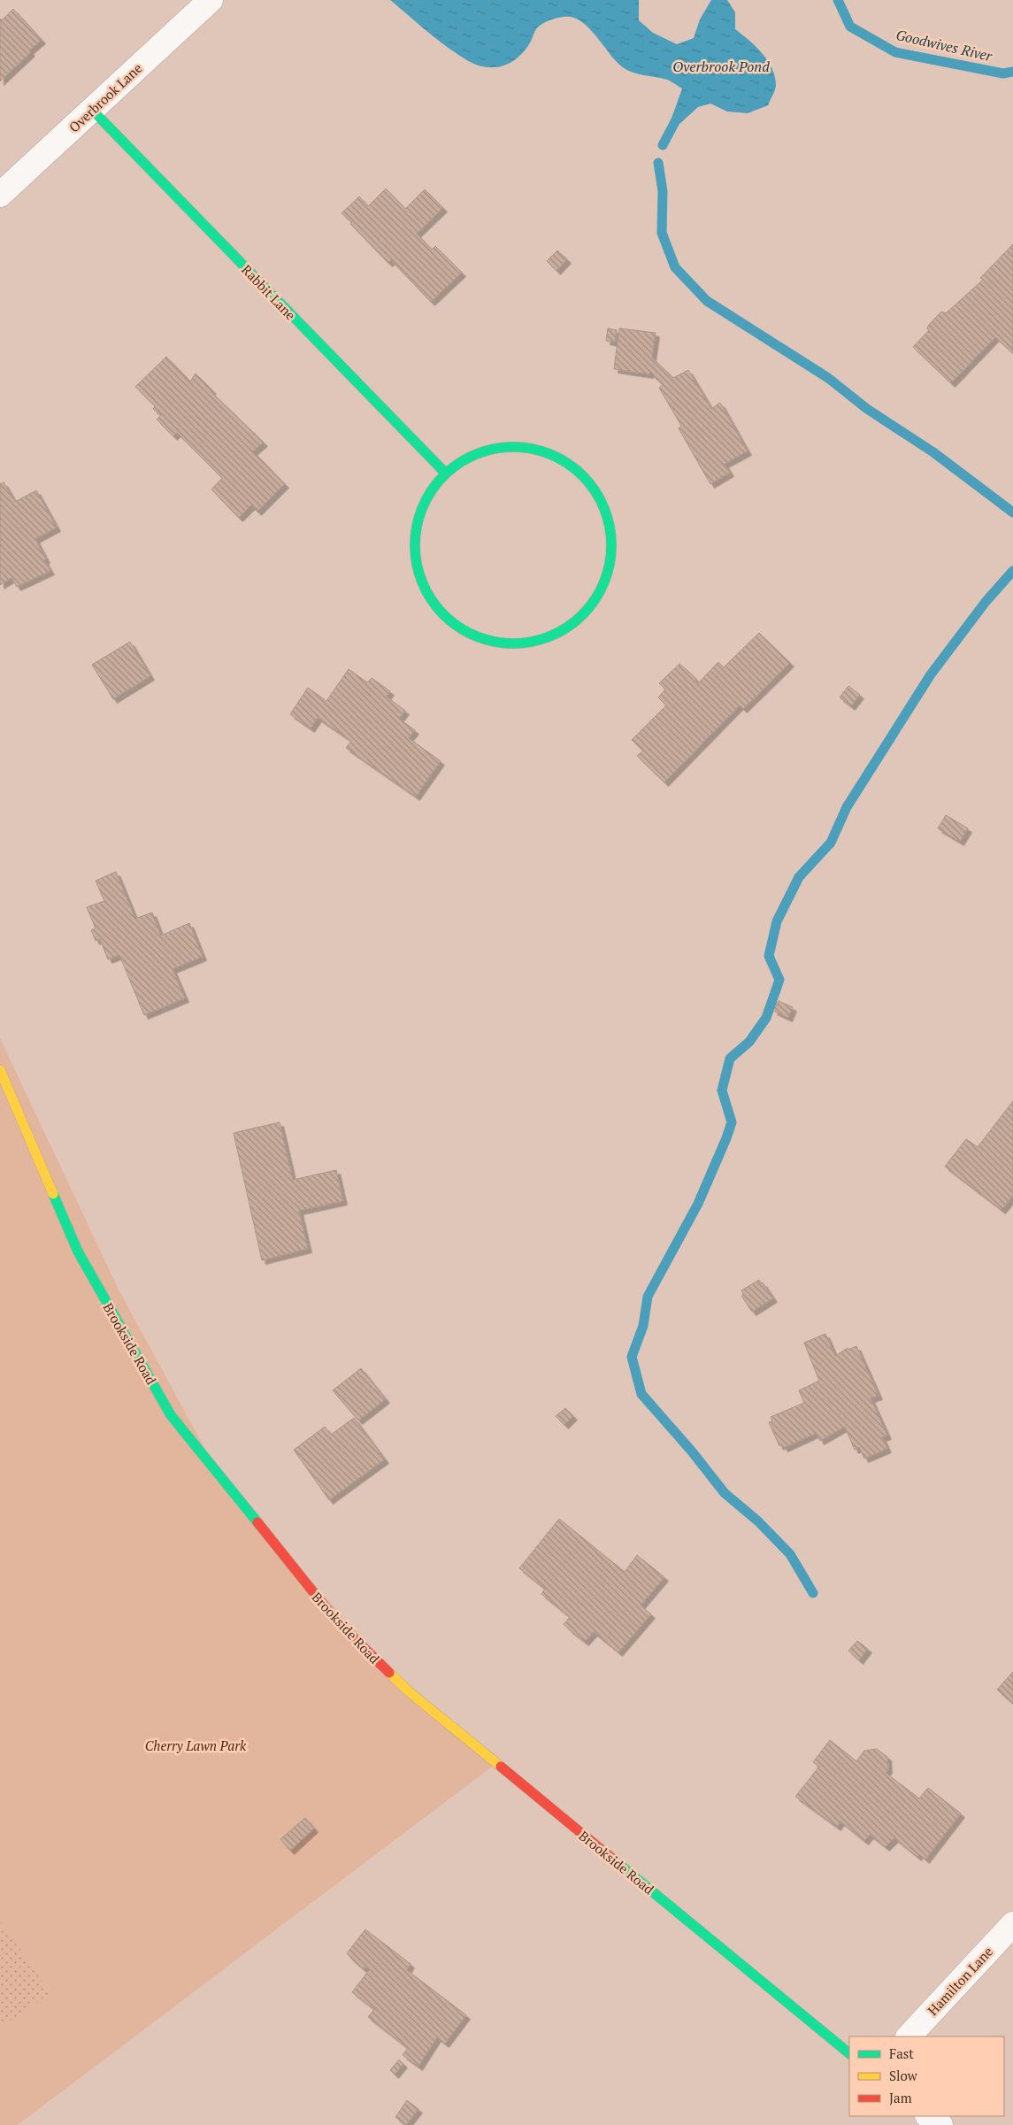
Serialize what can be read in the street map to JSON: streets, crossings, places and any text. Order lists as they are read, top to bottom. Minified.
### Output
{"streets":{"street":["Overbrook Lane","Rabbit Lane","Brookside Road","Hamilton Lane"]},"crossings":[["Overbrook Lane","Rabbit Lane"]],"water":["Goodwives River","Overbrook Pond"],"parks":["Cherry Lawn Park"],"legend":["Fast","Slow","Jam"]}
